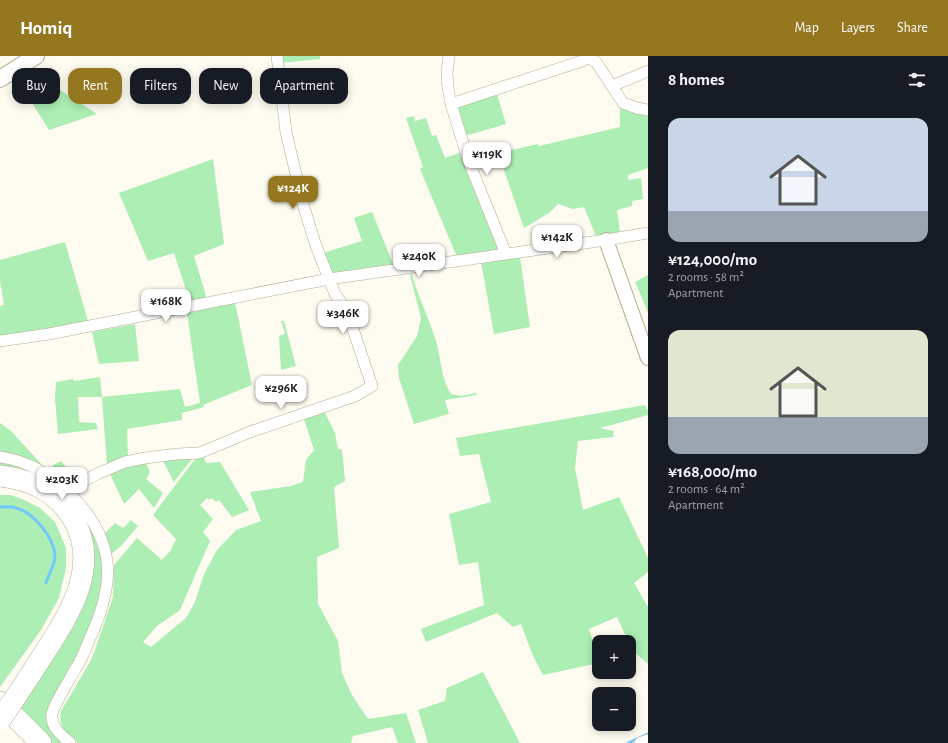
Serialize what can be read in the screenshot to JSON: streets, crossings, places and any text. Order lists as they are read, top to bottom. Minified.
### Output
{"page":{"header":"Homiq","nav":["Map","Layers","Share"],"heading":"8 homes","chip":["Buy","Rent","Filters","New","Apartment"],"list":[{"name":"¥124,000/mo","note":"2 rooms · 58 m² · Apartment"},{"name":"¥168,000/mo","note":"2 rooms · 64 m² · Apartment"}],"price":["¥119K","¥124K","¥142K","¥240K","¥168K","¥346K","¥296K","¥203K"],"map_buttons":["+","−"]}}
